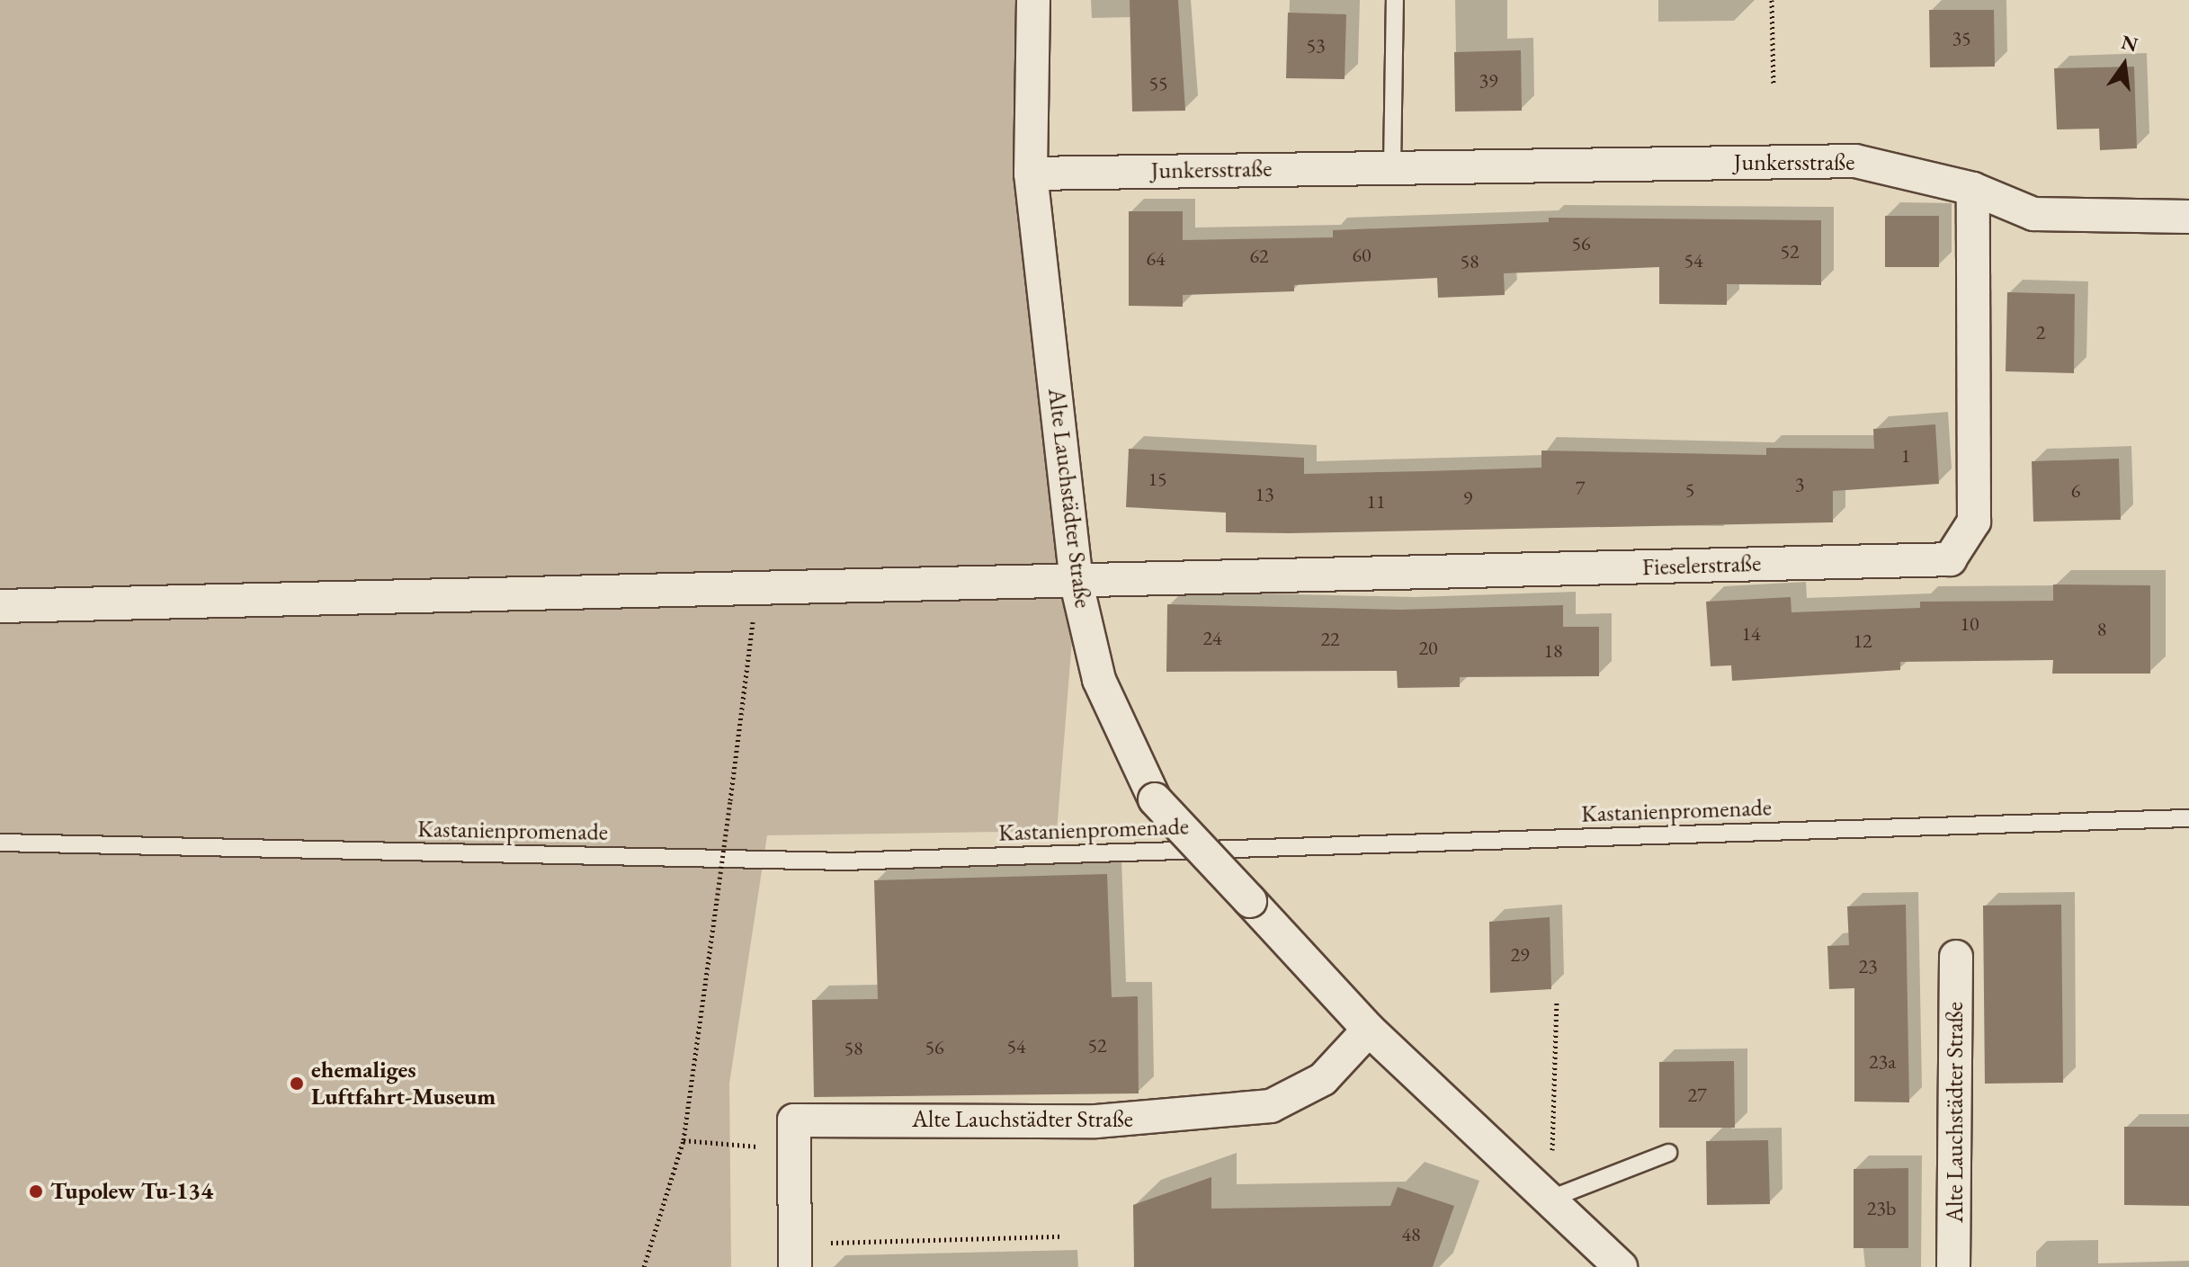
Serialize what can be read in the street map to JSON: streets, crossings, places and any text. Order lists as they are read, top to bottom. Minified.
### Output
{"streets":{"street":["Junkersstraße","Alte Lauchstädter Straße","Fieselerstraße"],"lane":["Kastanienpromenade"]},"crossings":[["Junkersstraße","Alte Lauchstädter Straße"],["Junkersstraße","Fieselerstraße"],["Alte Lauchstädter Straße","Fieselerstraße"]],"places":["ehemaliges Luftfahrt-Museum","Tupolew Tu-134"],"house_numbers":["35","53","39","55","56","52","60","62","64","54","58","2","1","15","3","7","5","6","13","9","11","10","8","14","24","22","12","20","18","29","23","52","54","56","58","23a","27","23b","48"],"north":"top"}
